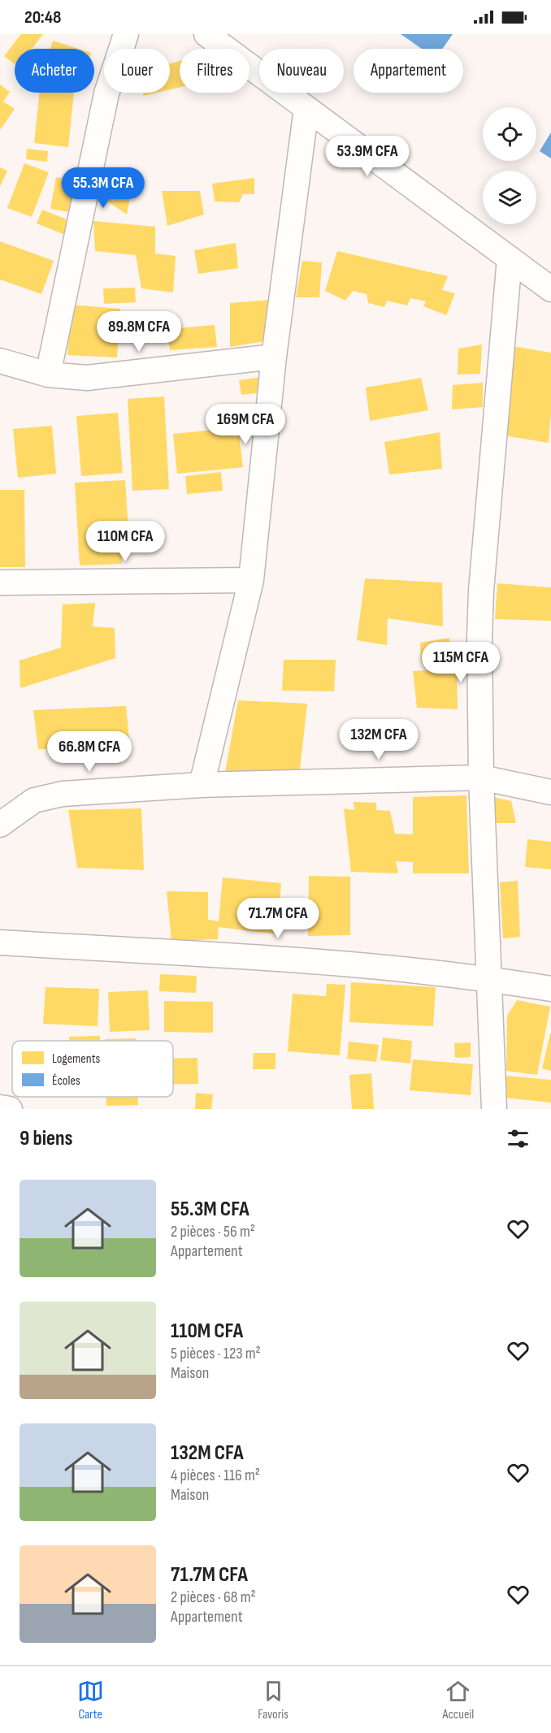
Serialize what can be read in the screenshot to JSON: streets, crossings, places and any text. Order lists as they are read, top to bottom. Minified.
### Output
{"legend":["Logements","Écoles"],"page":{"status":"20:48","chip":["Acheter","Louer","Filtres","Nouveau","Appartement"],"price":["53.9M CFA","55.3M CFA","89.8M CFA","169M CFA","110M CFA","115M CFA","132M CFA","66.8M CFA","71.7M CFA"],"heading":"9 biens","list":[{"name":"55.3M CFA","note":"2 pièces · 56 m² · Appartement"},{"name":"110M CFA","note":"5 pièces · 123 m² · Maison"},{"name":"132M CFA","note":"4 pièces · 116 m² · Maison"},{"name":"71.7M CFA","note":"2 pièces · 68 m² · Appartement"}],"tabs":["Carte","Favoris","Accueil"]}}
